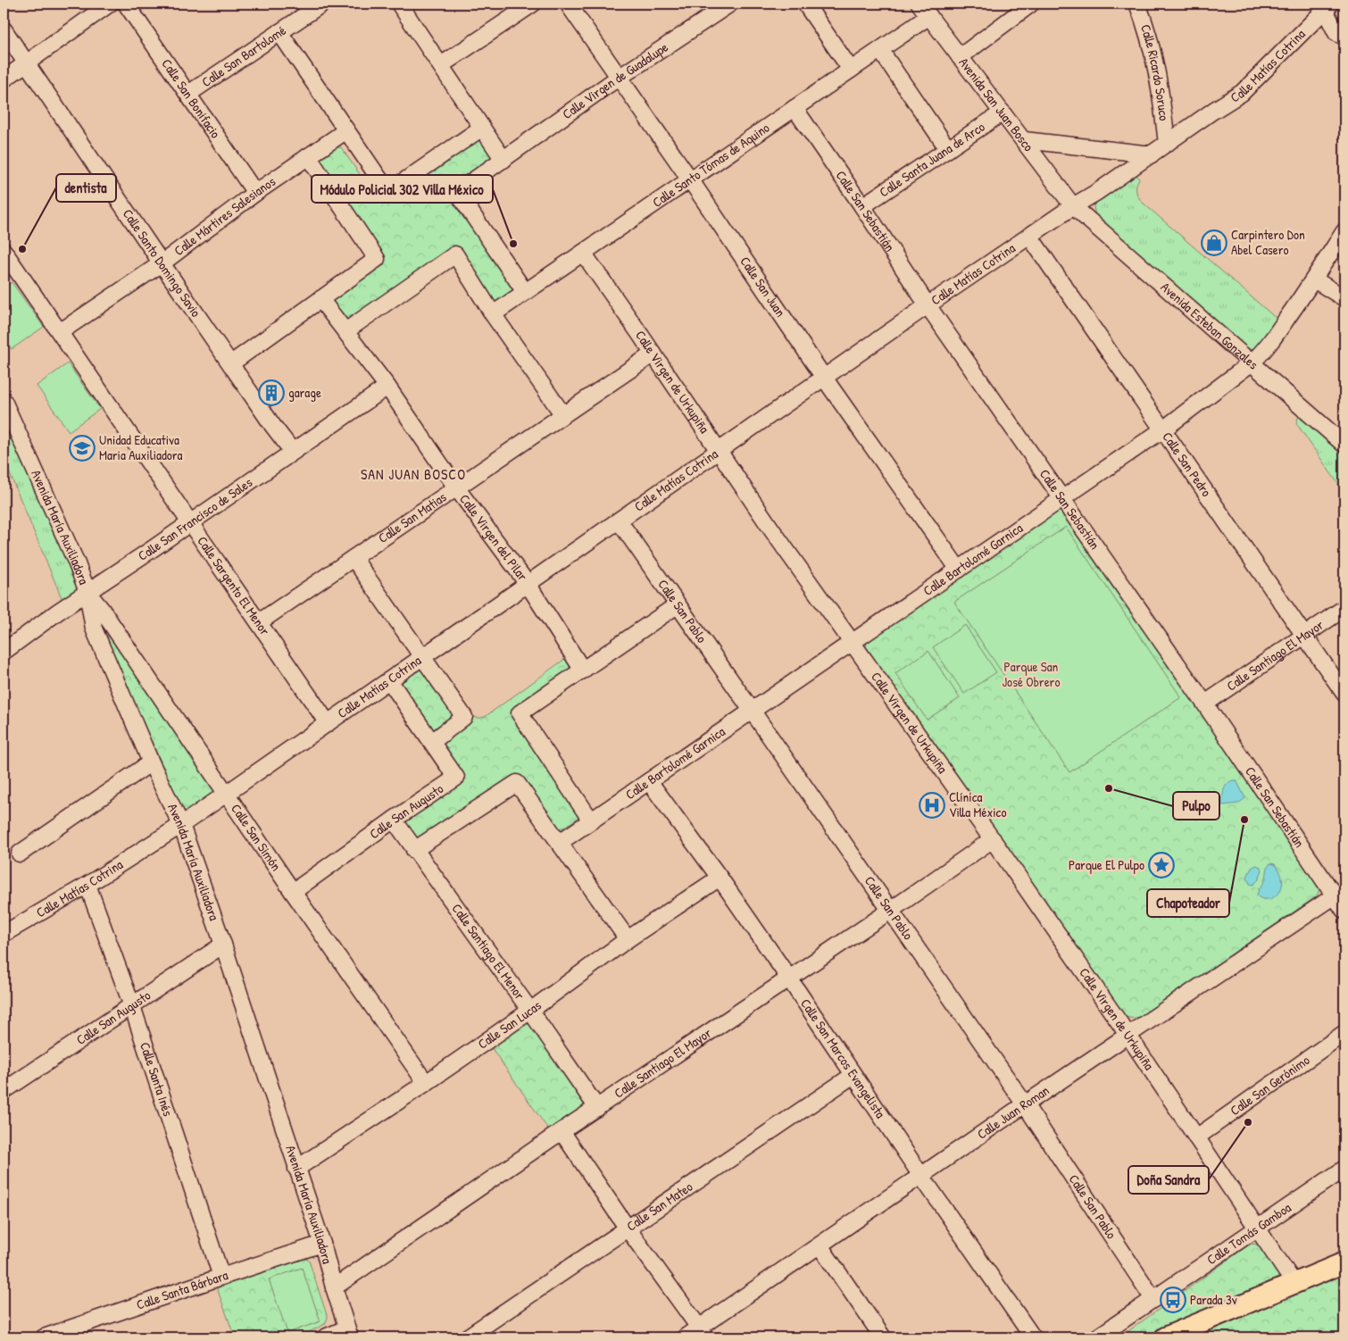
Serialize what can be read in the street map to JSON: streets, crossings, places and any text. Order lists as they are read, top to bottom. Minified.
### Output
{"streets":{"street":["Calle San Bartolomé","Calle Matías Cotrina","Calle Ricardo Soruco","Calle Virgen de Guadalupe","Calle San Bonifacio","Avenida San Juan Bosco","Calle Santa Juana de Arco","Calle Santo Tómas de Aquino","Calle San Sebastián","Calle Mártires Salesianos","Calle Santo Domingo Savio","Calle San Juan","Avenida Esteban Gonzales","Calle Virgen de Urkupiña","Calle San Pedro","Calle San Matias","Calle San Francisco de Sales","Avenida María Auxiliadora","Calle Virgen del Pilar","Calle Bartolomé Garnica","Calle Sargento El Menor","Calle San Pablo","Calle Santiago El Mayor","Calle San Augusto","Calle San Simón","Calle Santiago El Menor","Calle San Lucas","Calle San Marcos Evangelista","Calle Santa Inés","Calle San Gerónimo","Calle Juan Roman","Calle San Mateo","Calle Tomás Gamboa","Calle Santa Bárbara"]},"crossings":[["Calle San Bartolomé","Calle San Bonifacio"],["Calle Matías Cotrina","Calle Ricardo Soruco"],["Calle Matías Cotrina","Avenida San Juan Bosco"],["Calle Matías Cotrina","Calle San Sebastián"],["Calle Matías Cotrina","Calle San Juan"],["Calle Matías Cotrina","Avenida Esteban Gonzales"],["Calle Matías Cotrina","Calle Virgen de Urkupiña"],["Calle Matías Cotrina","Calle San Pedro"],["Calle Matías Cotrina","Avenida María Auxiliadora"],["Calle Matías Cotrina","Calle Virgen del Pilar"],["Calle Matías Cotrina","Calle Sargento El Menor"],["Calle Matías Cotrina","Calle San Pablo"],["Calle Matías Cotrina","Calle San Simón"],["Calle Matías Cotrina","Calle Santa Inés"],["Calle Virgen de Guadalupe","Calle Santo Tómas de Aquino"],["Calle Virgen de Guadalupe","Calle San Juan"],["Calle San Bonifacio","Calle Mártires Salesianos"],["Avenida San Juan Bosco","Calle Santa Juana de Arco"],["Avenida San Juan Bosco","Calle Santo Tómas de Aquino"],["Avenida San Juan Bosco","Avenida Esteban Gonzales"],["Calle Santa Juana de Arco","Calle San Sebastián"],["Calle Santo Tómas de Aquino","Calle San Sebastián"],["Calle Santo Tómas de Aquino","Calle San Juan"],["Calle Santo Tómas de Aquino","Calle Virgen de Urkupiña"],["Calle San Sebastián","Calle Bartolomé Garnica"],["Calle San Sebastián","Calle Santiago El Mayor"],["Calle San Sebastián","Calle Juan Roman"],["Calle Mártires Salesianos","Calle Santo Domingo Savio"],["Calle Mártires Salesianos","Calle Sargento El Menor"],["Calle Santo Domingo Savio","Calle San Francisco de Sales"],["Calle San Juan","Calle Bartolomé Garnica"],["Avenida Esteban Gonzales","Calle Bartolomé Garnica"],["Calle Virgen de Urkupiña","Calle San Matias"],["Calle Virgen de Urkupiña","Calle Bartolomé Garnica"],["Calle Virgen de Urkupiña","Calle Santiago El Mayor"],["Calle Virgen de Urkupiña","Calle San Gerónimo"],["Calle Virgen de Urkupiña","Calle Juan Roman"],["Calle Virgen de Urkupiña","Calle Tomás Gamboa"],["Calle San Pedro","Calle Bartolomé Garnica"],["Calle San Pedro","Calle Santiago El Mayor"],["Calle San Matias","Calle Virgen del Pilar"],["Calle San Matias","Calle Sargento El Menor"],["Calle San Francisco de Sales","Avenida María Auxiliadora"],["Calle San Francisco de Sales","Calle Virgen del Pilar"],["Calle San Francisco de Sales","Calle Sargento El Menor"],["Calle San Francisco de Sales","Calle San Simón"],["Avenida María Auxiliadora","Calle Santiago El Mayor"],["Avenida María Auxiliadora","Calle San Augusto"],["Avenida María Auxiliadora","Calle San Simón"],["Avenida María Auxiliadora","Calle San Lucas"],["Avenida María Auxiliadora","Calle Santa Bárbara"],["Calle Bartolomé Garnica","Calle San Pablo"],["Calle Bartolomé Garnica","Calle San Marcos Evangelista"],["Calle San Pablo","Calle Santiago El Mayor"],["Calle San Pablo","Calle Juan Roman"],["Calle San Pablo","Calle Tomás Gamboa"],["Calle Santiago El Mayor","Calle Santiago El Menor"],["Calle Santiago El Mayor","Calle San Marcos Evangelista"],["Calle San Augusto","Calle San Simón"],["Calle San Augusto","Calle Santiago El Menor"],["Calle San Augusto","Calle Santa Inés"],["Calle San Simón","Calle San Lucas"],["Calle Santiago El Menor","Calle San Lucas"],["Calle San Lucas","Calle San Marcos Evangelista"],["Calle San Marcos Evangelista","Calle Juan Roman"],["Calle San Marcos Evangelista","Calle San Mateo"],["Calle Santa Inés","Calle Santa Bárbara"]],"districts":["SAN JUAN BOSCO"],"parks":["Parque San José Obrero"],"places":{"shop":["Carpintero Don Abel Casero"],"other":["Módulo Policial 302 Villa México","dentista","Pulpo","Chapoteador","Doña Sandra"],"building":["garage"],"school or university":["Unidad Educativa Maria Auxiliadora"],"hospital":["Clínica Villa México"],"place":["Parque El Pulpo"],"bus stop":["Parada 3v"]}}
